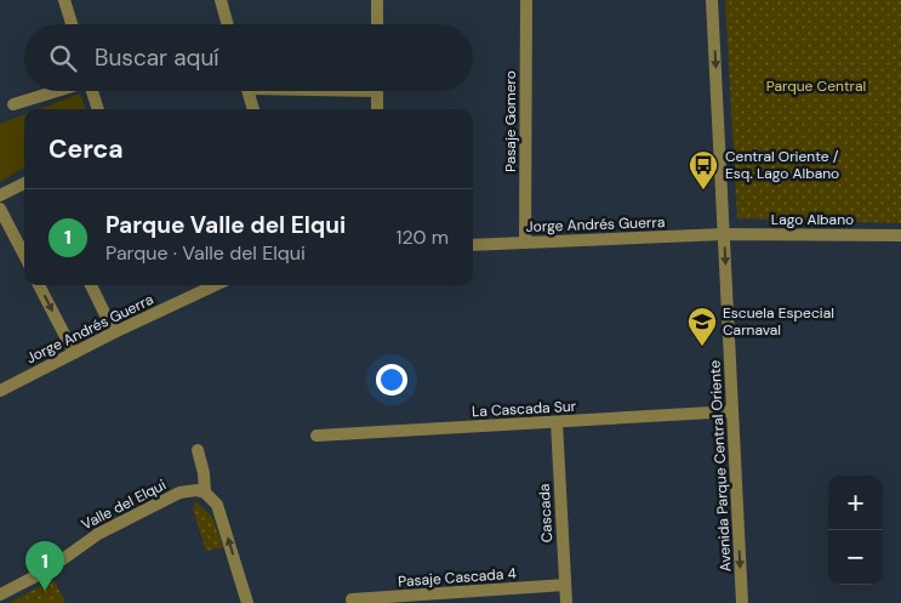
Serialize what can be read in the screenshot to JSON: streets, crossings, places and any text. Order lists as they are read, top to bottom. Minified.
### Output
{"streets":{"street":["Pasaje Gomero","Lago Albano","Jorge Andrés Guerra","La Cascada Sur","Avenida Parque Central Oriente","Valle del Elqui","Cascada","Pasaje Cascada 4"]},"crossings":[["Pasaje Gomero","Jorge Andrés Guerra"],["Lago Albano","Jorge Andrés Guerra"],["Lago Albano","Avenida Parque Central Oriente"],["Jorge Andrés Guerra","Avenida Parque Central Oriente"],["La Cascada Sur","Avenida Parque Central Oriente"],["La Cascada Sur","Cascada"],["Cascada","Pasaje Cascada 4"]],"one_way":["Avenida Parque Central Oriente"],"parks":["Parque Central"],"places":{"bus stop":["Central Oriente / Esq. Lago Albano"],"school or university":["Escuela Especial Carnaval"]},"page":{"search":"Buscar aquí","heading":"Cerca","list":[{"mark":"1","name":"Parque Valle del Elqui","note":"Parque · Valle del Elqui","value":"120 m"}],"map_buttons":["+","−"],"pins":"1"}}
